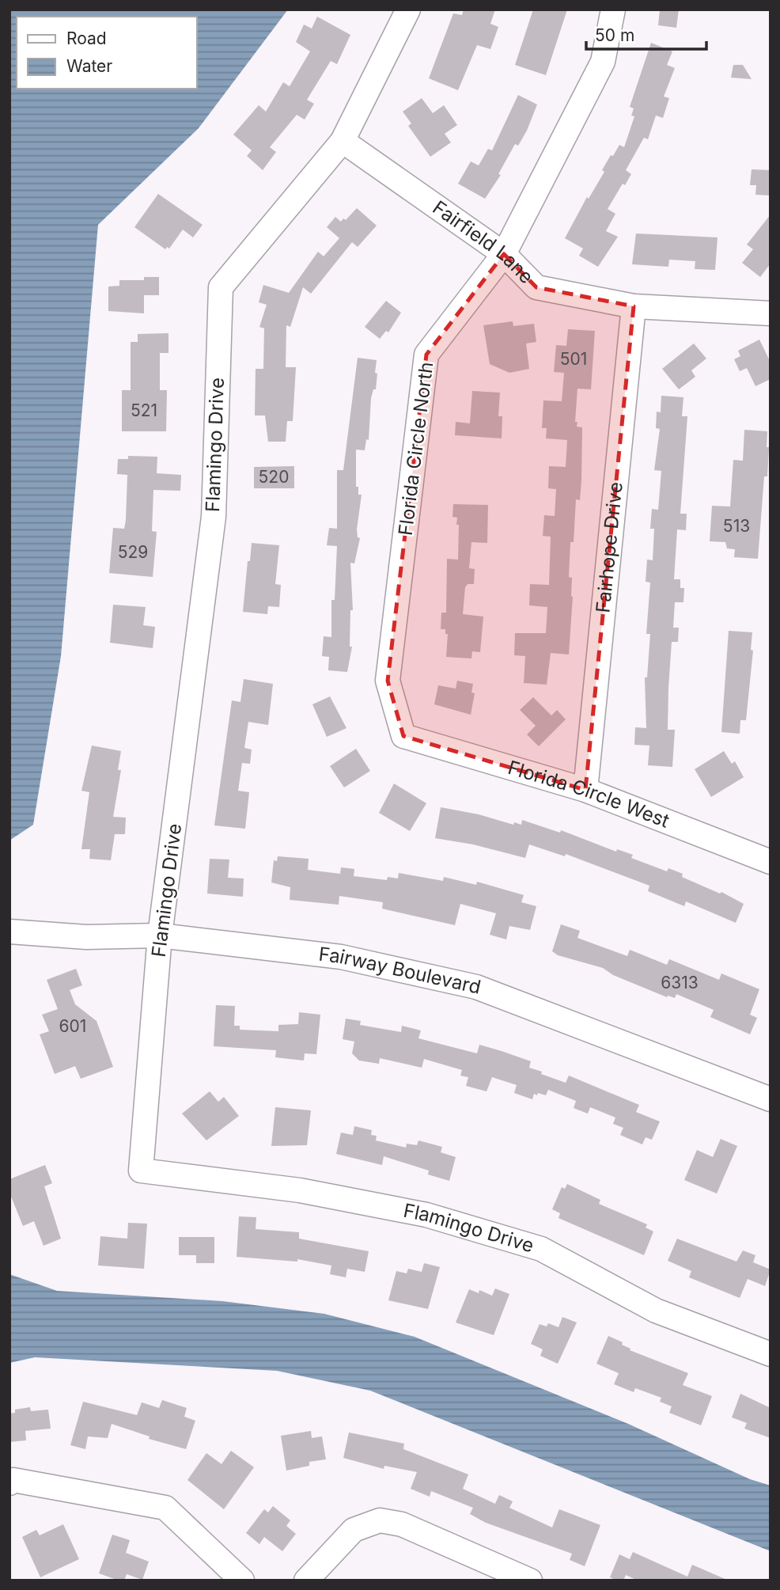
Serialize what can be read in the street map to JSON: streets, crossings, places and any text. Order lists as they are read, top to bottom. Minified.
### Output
{"streets":{"street":["Fairfield Lane","Flamingo Drive","Florida Circle North","Fairhope Drive","Florida Circle West","Fairway Boulevard"]},"crossings":[["Fairfield Lane","Flamingo Drive"],["Fairfield Lane","Florida Circle North"],["Fairfield Lane","Fairhope Drive"],["Flamingo Drive","Fairway Boulevard"],["Florida Circle North","Florida Circle West"],["Fairhope Drive","Florida Circle West"]],"house_numbers":["501","521","520","513","529","6313","601"],"legend":["Road","Water"],"scale_bar":"50 m"}
